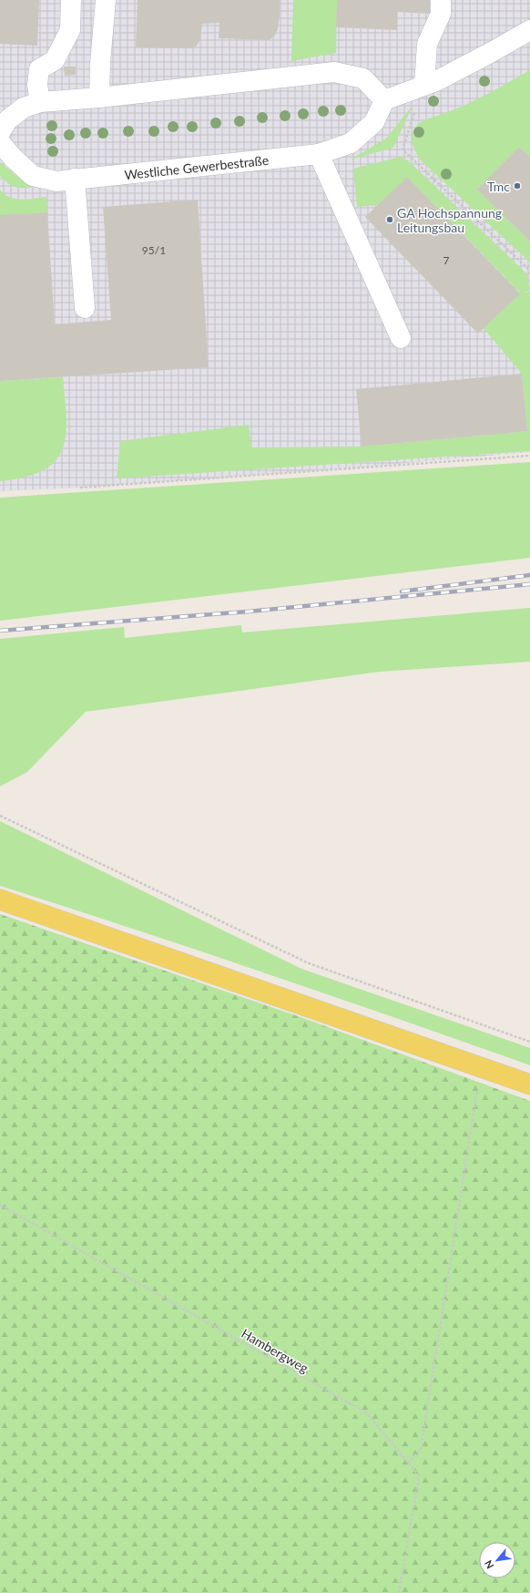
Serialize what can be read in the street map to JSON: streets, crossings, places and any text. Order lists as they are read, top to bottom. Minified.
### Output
{"streets":{"street":["Westliche Gewerbestraße"],"path":["Hambergweg"]},"places":["Tmc","GA Hochspannung Leitungsbau"],"house_numbers":["95/1","7"],"north":"bottom left"}
